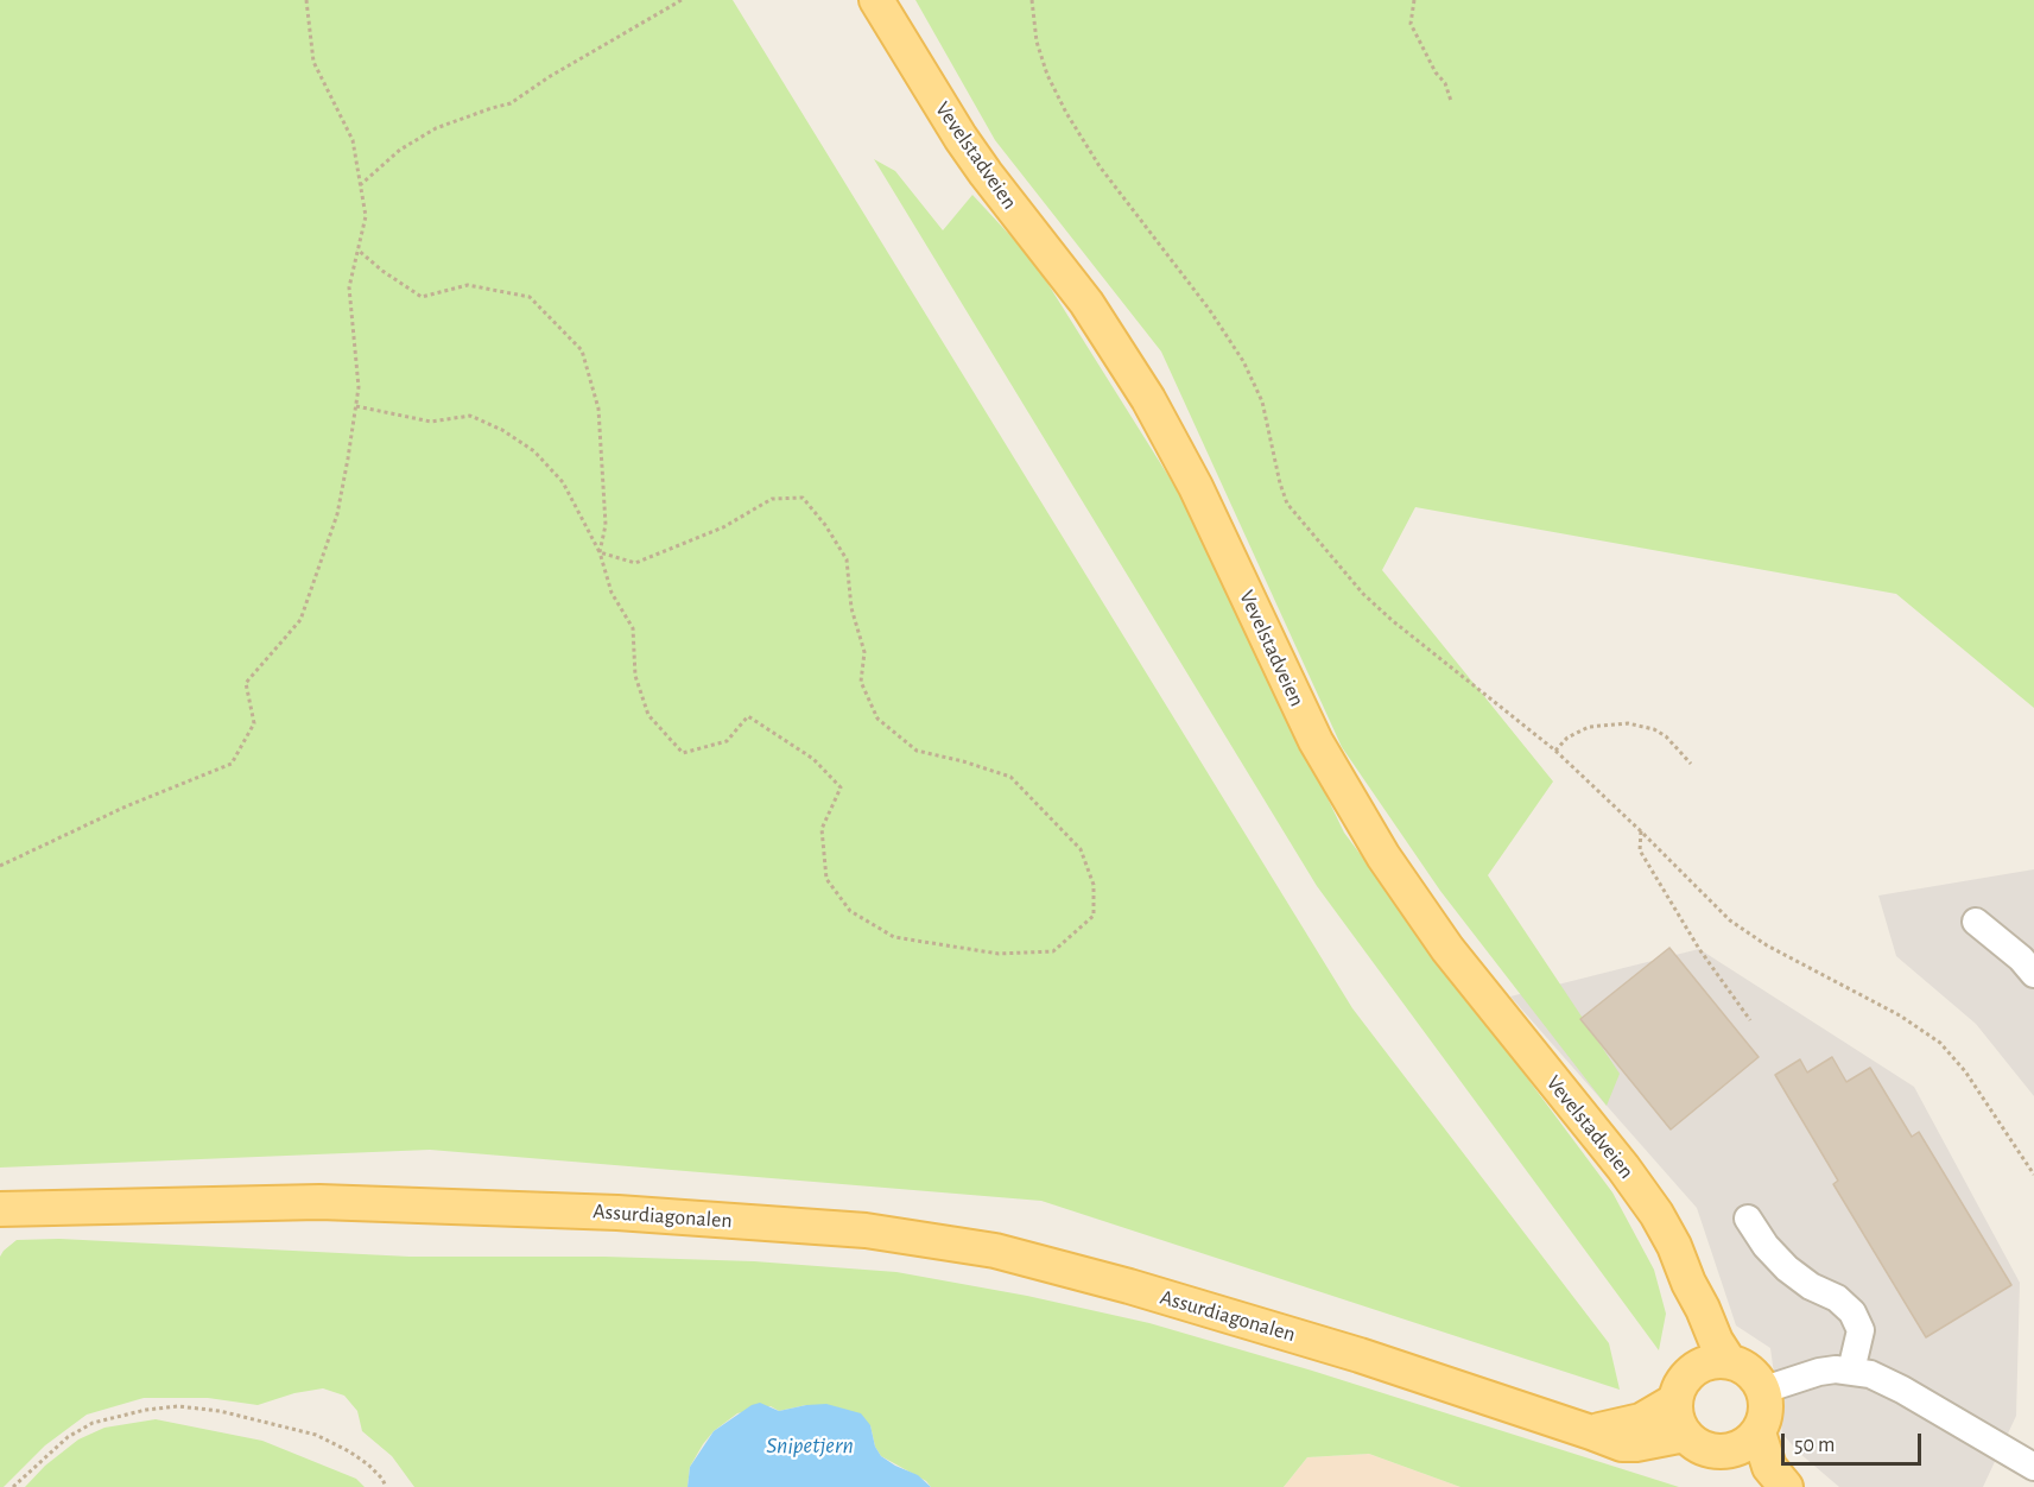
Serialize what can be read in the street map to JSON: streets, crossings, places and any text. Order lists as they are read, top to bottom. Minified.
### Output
{"streets":{"main road":["Vevelstadveien","Assurdiagonalen"]},"water":["Snipetjern"],"scale_bar":"50 m"}
